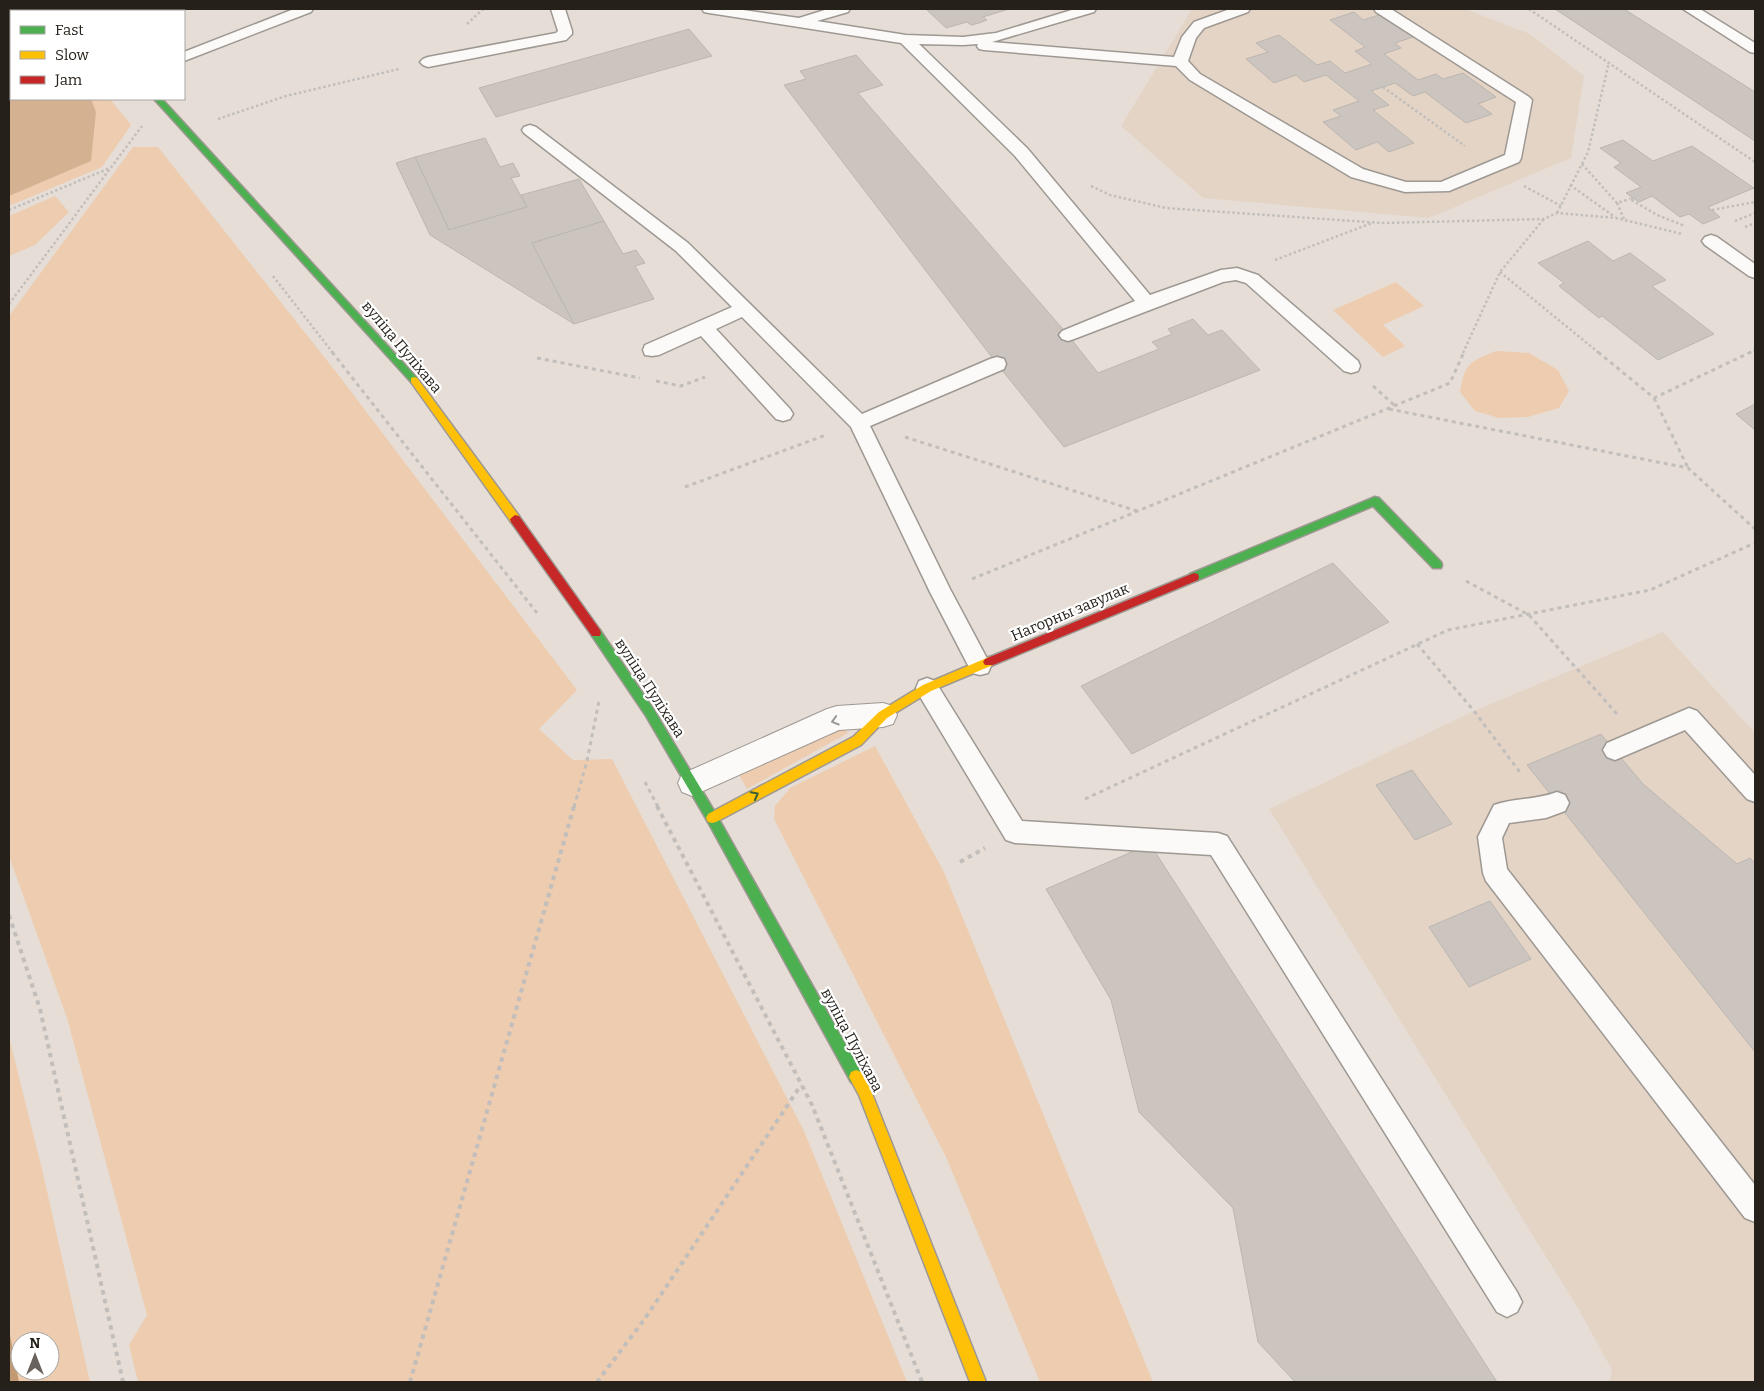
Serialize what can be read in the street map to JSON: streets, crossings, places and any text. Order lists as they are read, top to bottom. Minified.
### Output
{"streets":{"street":["вуліца Пуліхава","Нагорны завулак"]},"crossings":[["вуліца Пуліхава","Нагорны завулак"]],"legend":["Fast","Slow","Jam"],"north":"top"}
